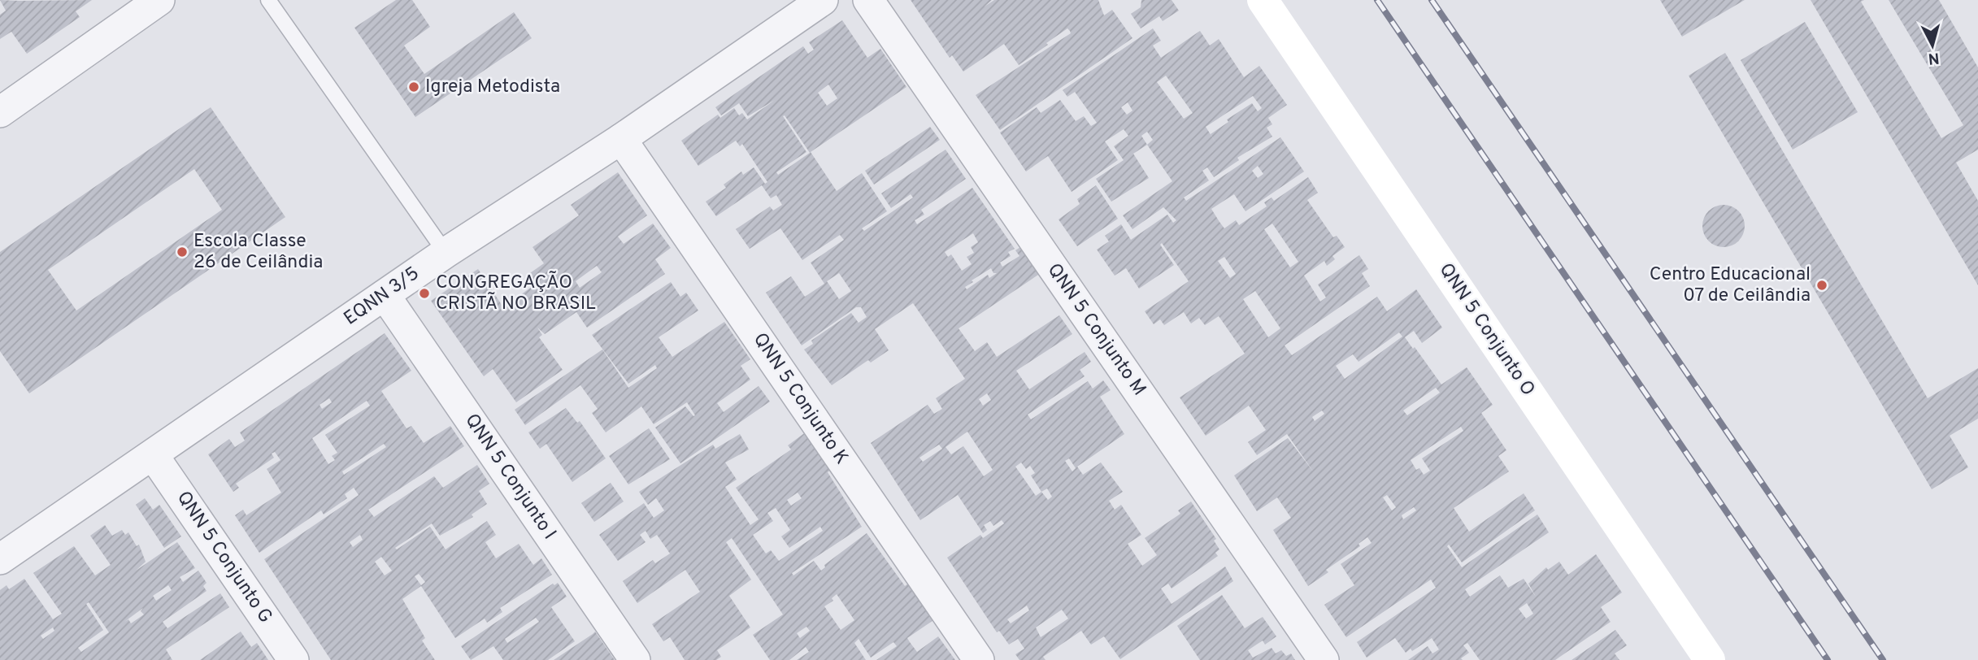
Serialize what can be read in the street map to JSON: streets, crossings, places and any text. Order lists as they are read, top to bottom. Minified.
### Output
{"streets":{"street":["EQNN 3/5","QNN 5 Conjunto M","QNN 5 Conjunto O","QNN 5 Conjunto K","QNN 5 Conjunto I","QNN 5 Conjunto G"]},"crossings":[["EQNN 3/5","QNN 5 Conjunto K"],["EQNN 3/5","QNN 5 Conjunto I"],["EQNN 3/5","QNN 5 Conjunto G"]],"places":["Igreja Metodista","Escola Classe 26 de Ceilândia","Centro Educacional 07 de Ceilândia","CONGREGAÇÃO CRISTÃ NO BRASIL"],"north":"bottom"}
